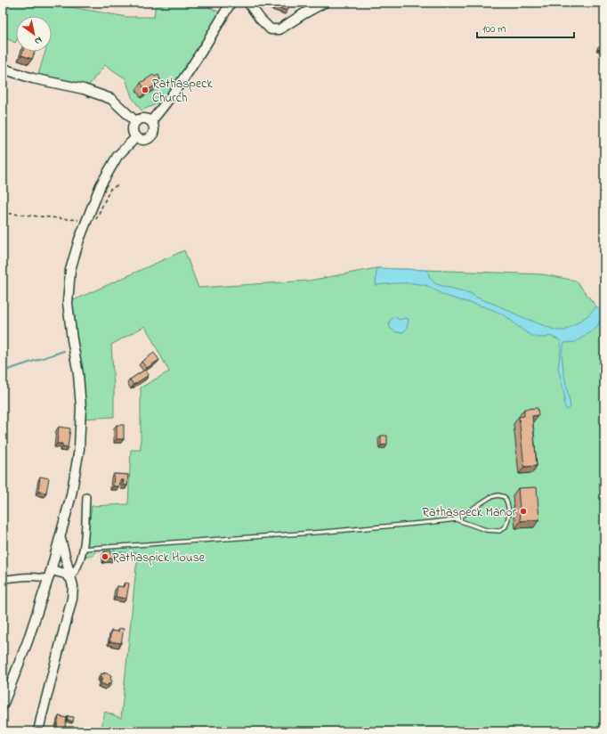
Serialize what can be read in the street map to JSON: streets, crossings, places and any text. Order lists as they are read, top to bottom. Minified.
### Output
{"places":["Rathaspeck Church","Rathaspeck Manor","Rathaspick House"],"scale_bar":"100 m","north":"bottom right"}
